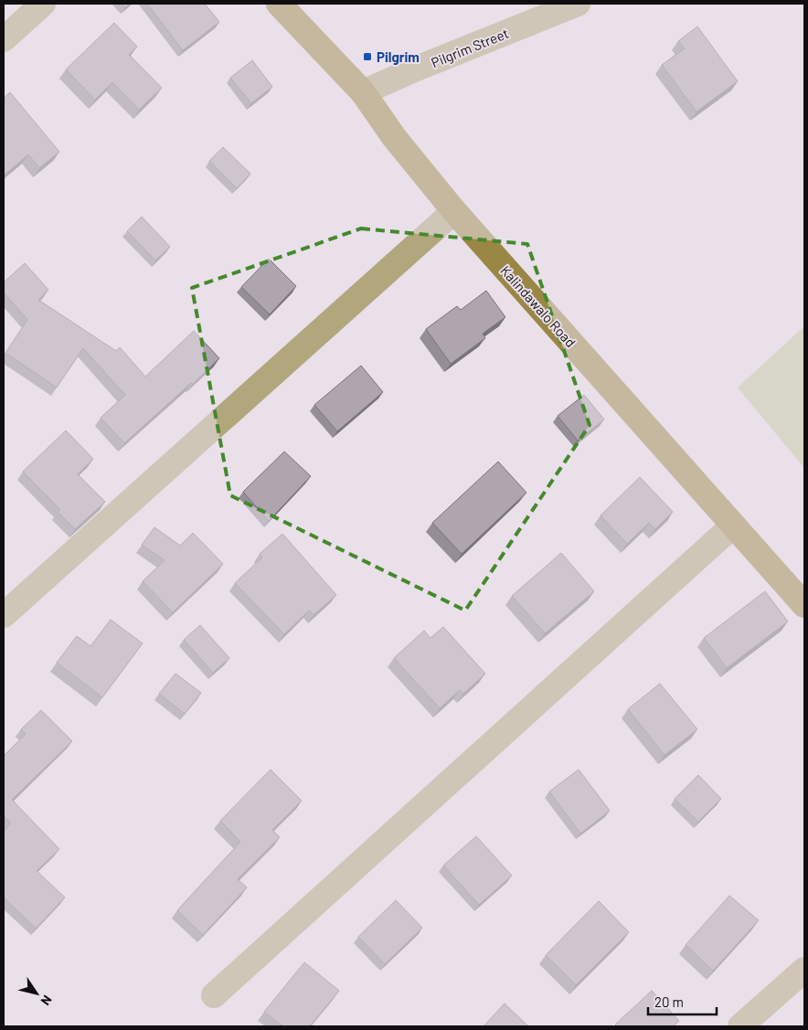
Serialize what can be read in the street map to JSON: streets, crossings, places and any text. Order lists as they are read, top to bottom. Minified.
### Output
{"streets":{"street":["Pilgrim Street","Kalindawalo Road"]},"crossings":[["Pilgrim Street","Kalindawalo Road"]],"places":{"transit":["Pilgrim"]},"scale_bar":"20 m","north":"bottom right"}
